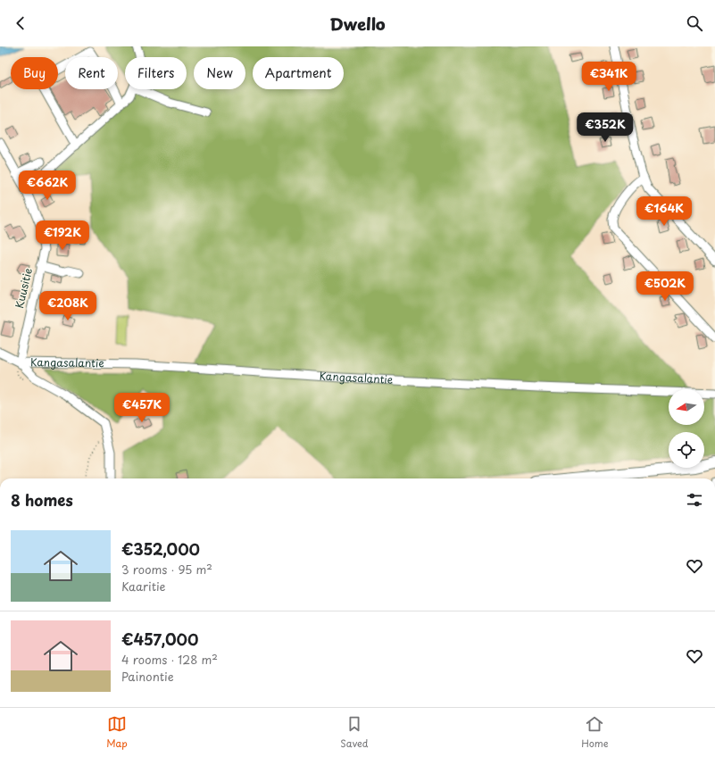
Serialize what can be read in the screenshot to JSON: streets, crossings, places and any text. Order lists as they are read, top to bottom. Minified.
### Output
{"streets":{"street":["Kuusitie","Kangasalantie"]},"crossings":[["Kuusitie","Kangasalantie"]],"north":"left","page":{"header":"Dwello","chip":["Buy","Rent","Filters","New","Apartment"],"price":["€341K","€352K","€662K","€164K","€192K","€502K","€208K","€457K"],"heading":"8 homes","list":[{"name":"€352,000","note":"3 rooms · 95 m² · Kaaritie"},{"name":"€457,000","note":"4 rooms · 128 m² · Painontie"}],"tabs":["Map","Saved","Home"]}}
